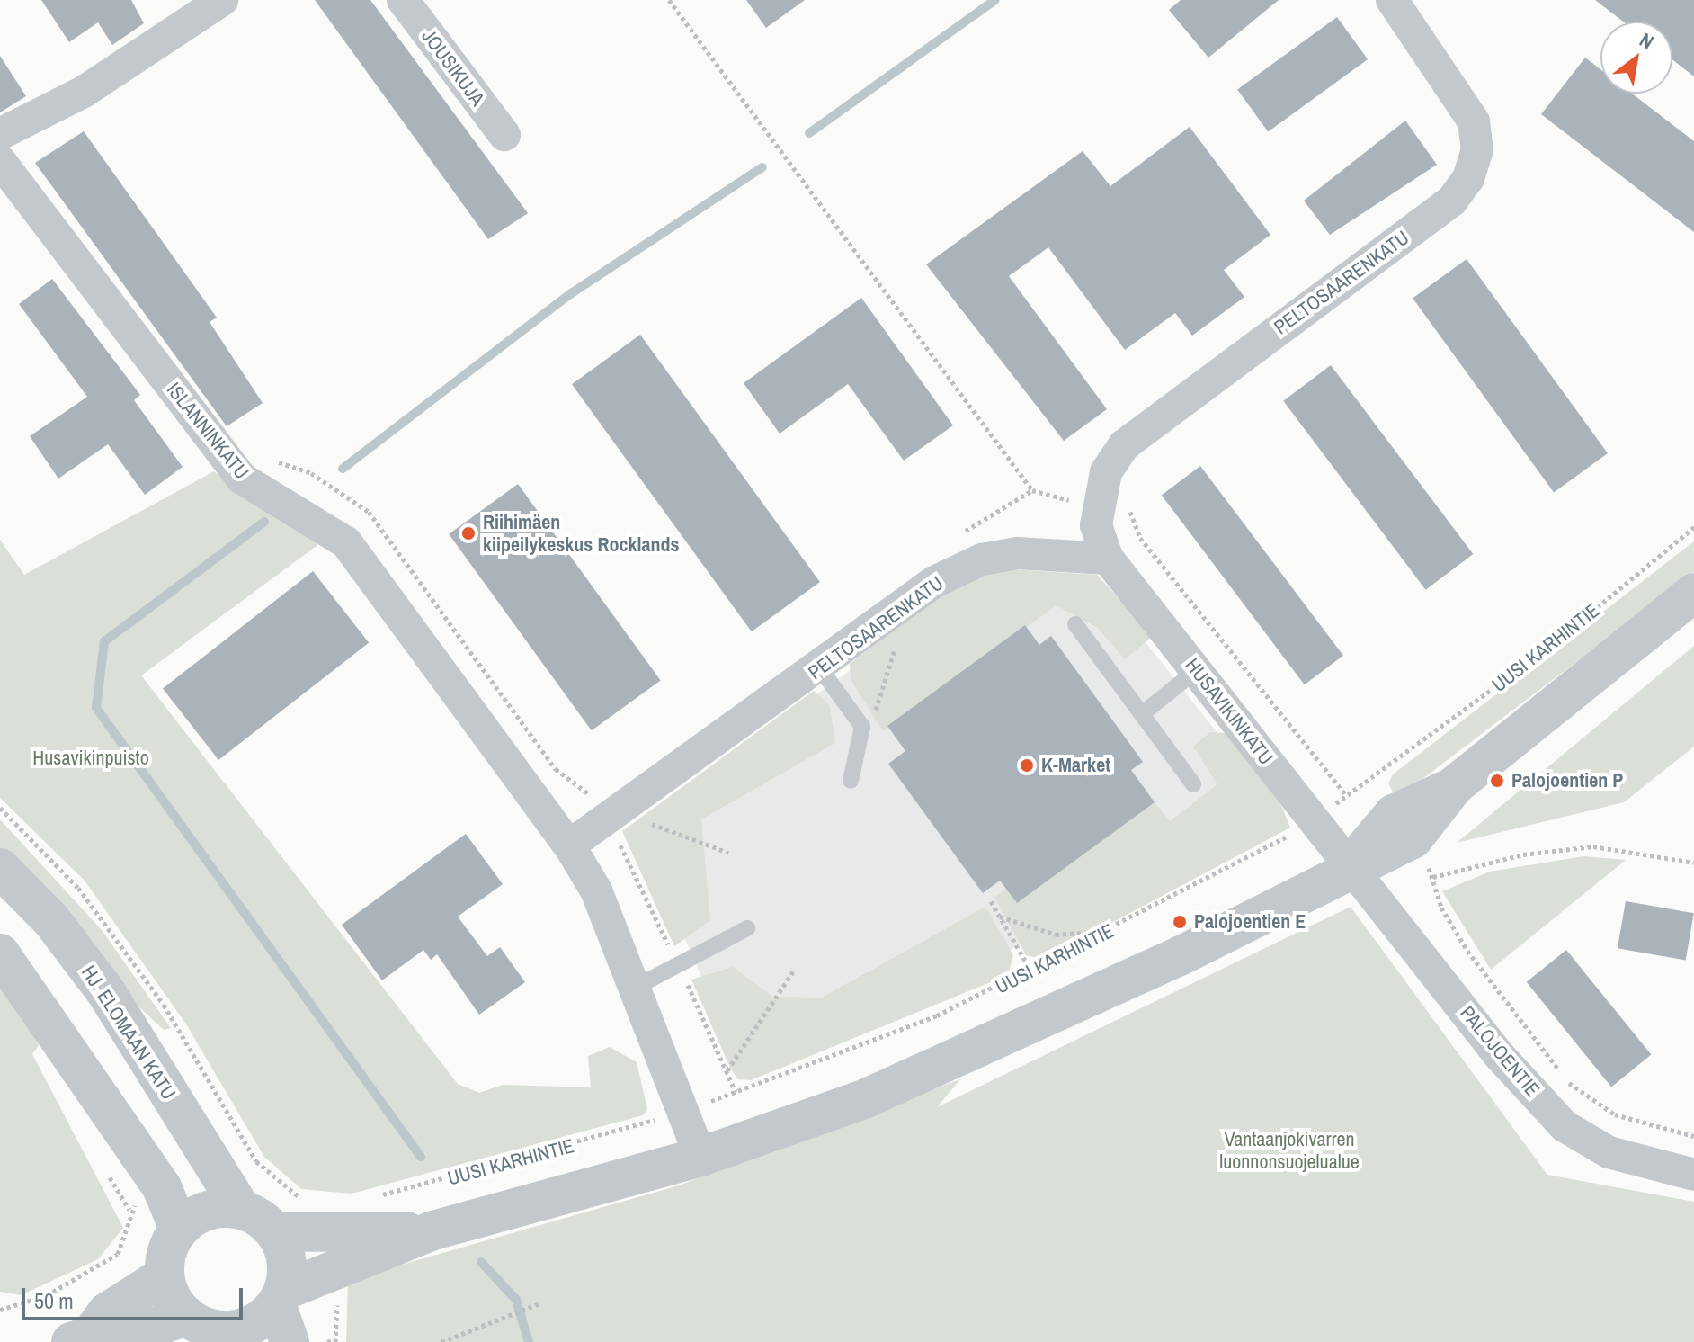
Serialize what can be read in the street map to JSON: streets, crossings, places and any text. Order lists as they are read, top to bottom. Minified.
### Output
{"streets":{"street":["JOUSIKUJA","PELTOSAARENKATU","ISLANNINKATU","HUSAVIKINKATU","HJ. ELOMAAN KATU","PALOJOENTIE"],"path":["UUSI KARHINTIE"]},"crossings":[["PELTOSAARENKATU","ISLANNINKATU"],["PELTOSAARENKATU","HUSAVIKINKATU"],["UUSI KARHINTIE","HUSAVIKINKATU"],["HUSAVIKINKATU","PALOJOENTIE"]],"parks":["Husavikinpuisto","Vantaanjokivarren luonnonsuojelualue"],"places":["Riihimäen kiipeilykeskus Rocklands","K-Market","Palojoentien P","Palojoentien E"],"scale_bar":"50 m","north":"top right"}
